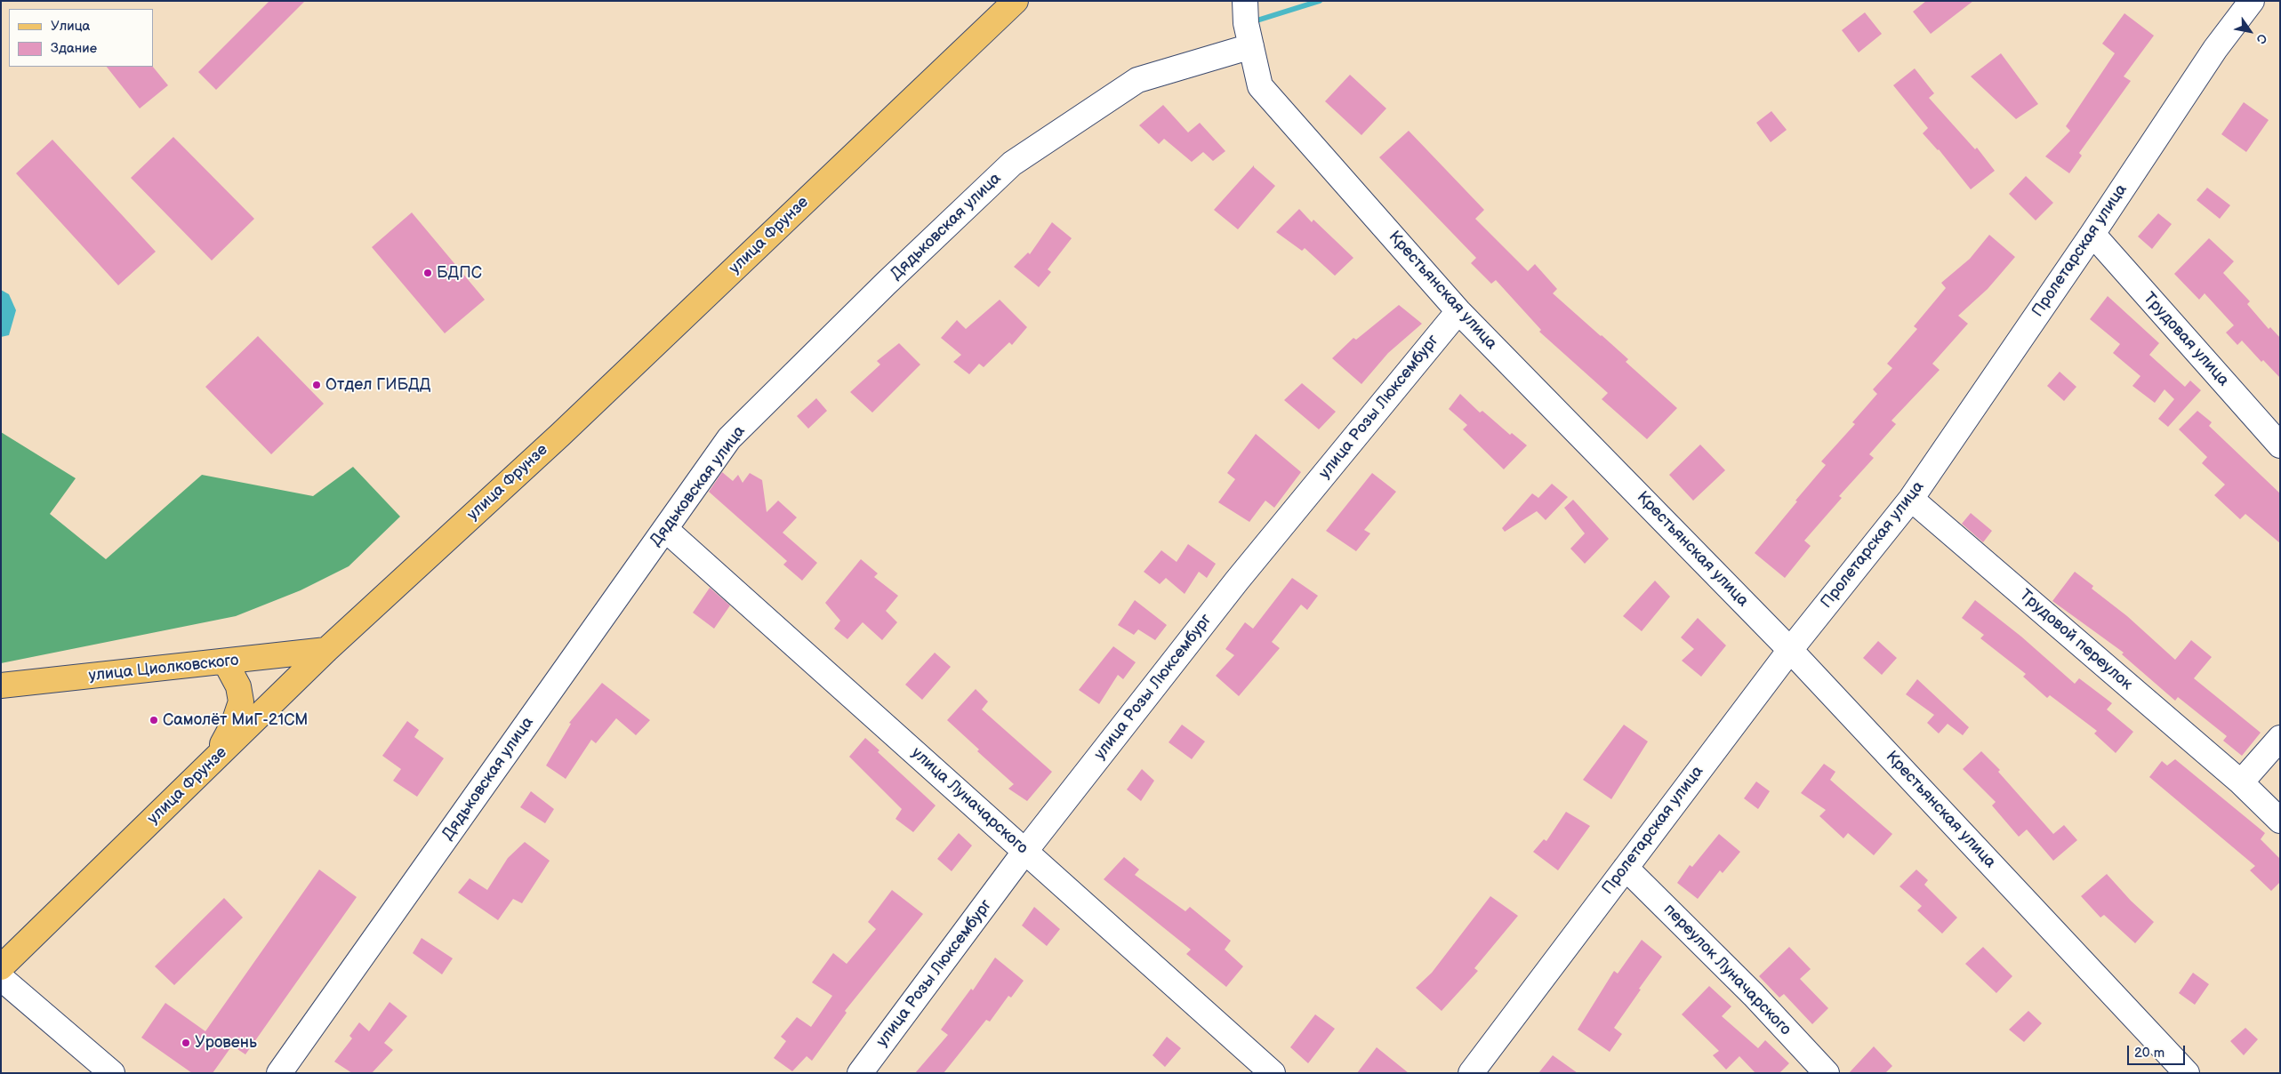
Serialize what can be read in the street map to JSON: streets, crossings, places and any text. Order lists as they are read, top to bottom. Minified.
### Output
{"streets":{"main road":["улица Фрунзе","улица Циолковского"],"street":["Дядьковская улица","Пролетарская улица","Крестьянская улица","Трудовая улица","улица Розы Люксембург","Трудовой переулок","улица Луначарского","переулок Луначарского"]},"crossings":[["Дядьковская улица","Крестьянская улица"],["Дядьковская улица","улица Луначарского"],["улица Фрунзе","улица Циолковского"],["Пролетарская улица","Крестьянская улица"],["Пролетарская улица","Трудовая улица"],["Пролетарская улица","Трудовой переулок"],["Пролетарская улица","переулок Луначарского"],["Крестьянская улица","улица Розы Люксембург"],["улица Розы Люксембург","улица Луначарского"]],"places":["БДПС","Отдел ГИБДД","Самолёт МиГ-21СМ","Уровень"],"legend":["Улица","Здание"],"scale_bar":"20 m","north":"bottom right"}
